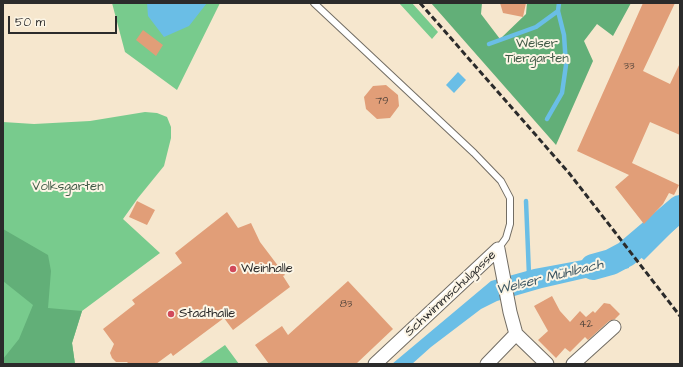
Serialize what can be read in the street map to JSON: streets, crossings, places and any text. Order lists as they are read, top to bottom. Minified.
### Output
{"streets":{"street":["Schwimmschulgasse"]},"water":["Welser Mühlbach"],"parks":["Welser Tiergarten","Volksgarten"],"places":["Weinhalle","Stadthalle"],"house_numbers":["33","79","83","42"],"scale_bar":"50 m"}
